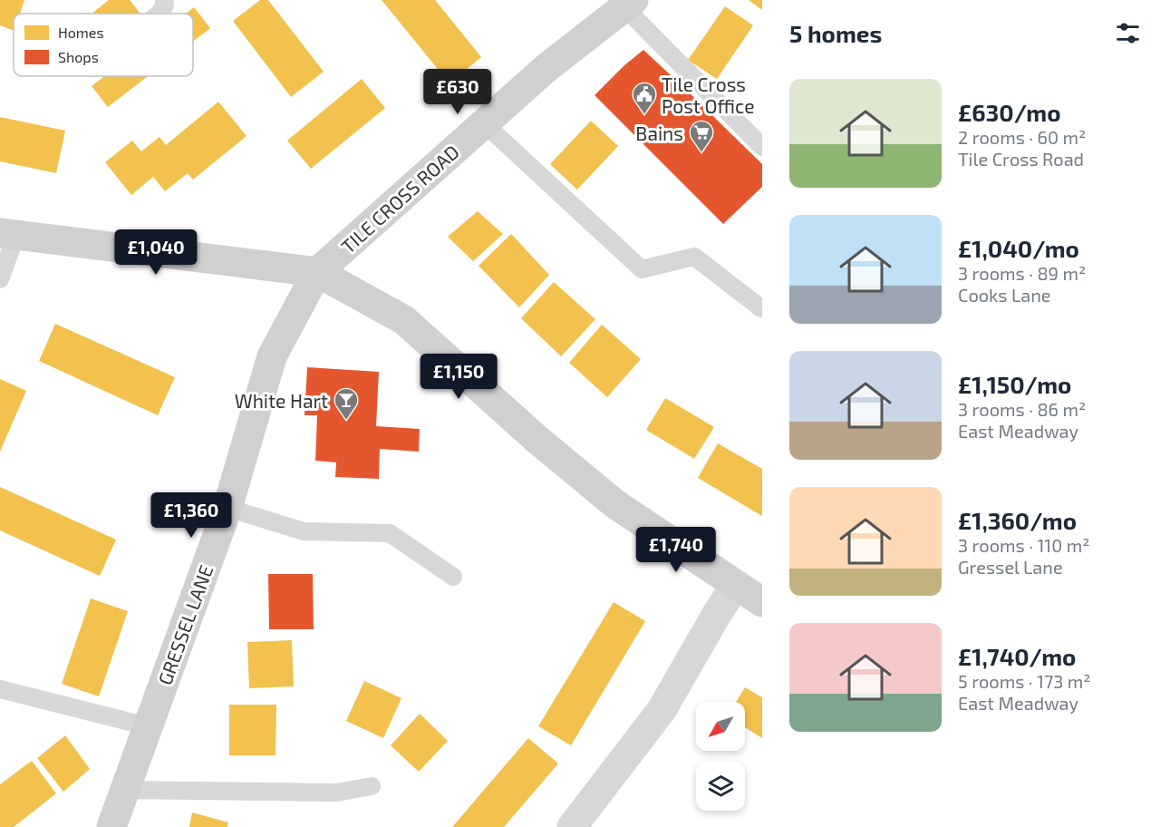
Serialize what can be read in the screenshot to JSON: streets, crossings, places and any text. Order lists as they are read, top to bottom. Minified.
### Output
{"streets":{"street":["TILE CROSS ROAD","GRESSEL LANE"]},"crossings":[["TILE CROSS ROAD","GRESSEL LANE"]],"places":{"public building":["Tile Cross Post Office"],"supermarket":["Bains"],"bar":["White Hart"]},"legend":["Homes","Shops"],"north":"bottom left","page":{"heading":"5 homes","list":[{"name":"£630/mo","note":"2 rooms · 60 m² · Tile Cross Road"},{"name":"£1,040/mo","note":"3 rooms · 89 m² · Cooks Lane"},{"name":"£1,150/mo","note":"3 rooms · 86 m² · East Meadway"},{"name":"£1,360/mo","note":"3 rooms · 110 m² · Gressel Lane"},{"name":"£1,740/mo","note":"5 rooms · 173 m² · East Meadway"}],"price":["£630","£1,040","£1,150","£1,360","£1,740"]}}
